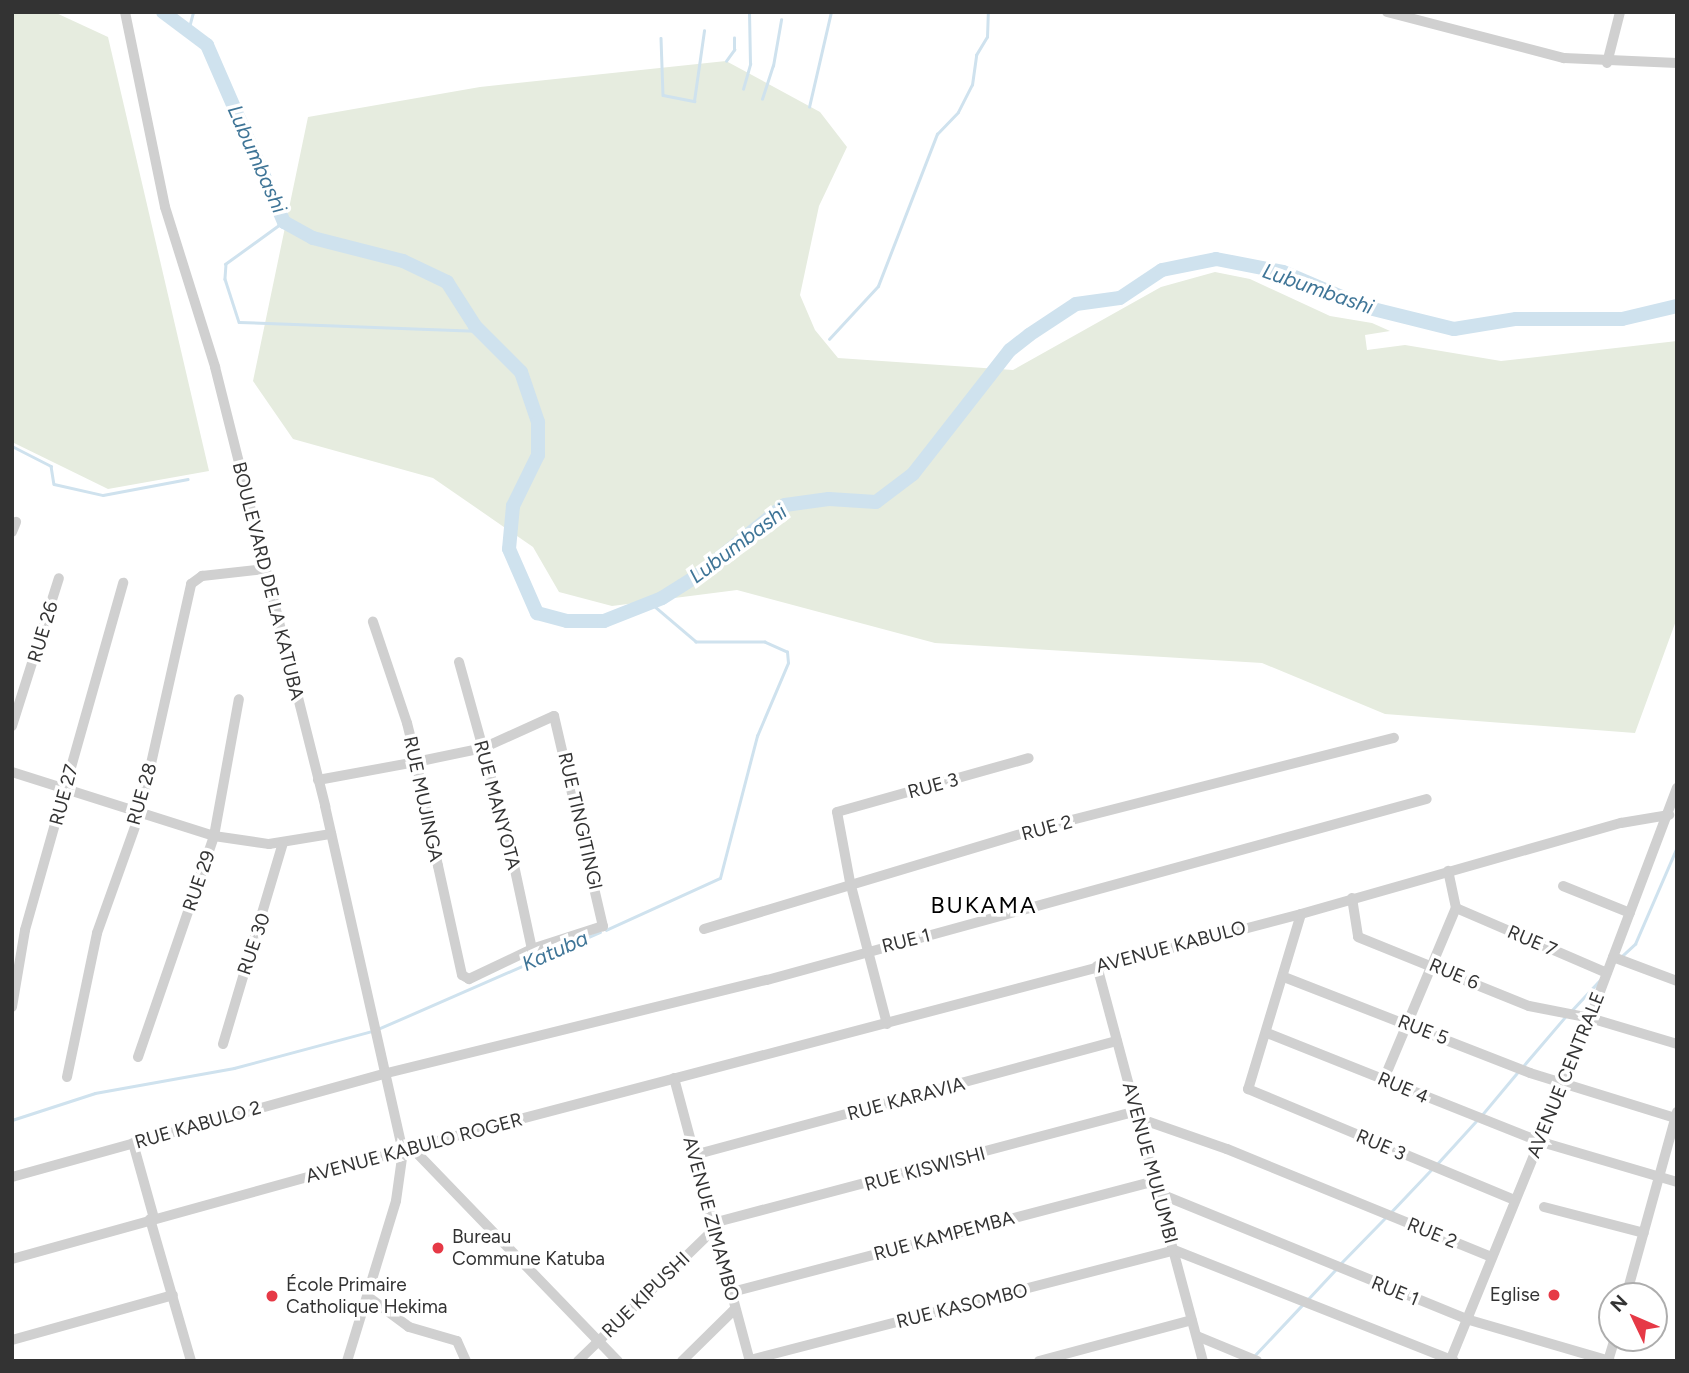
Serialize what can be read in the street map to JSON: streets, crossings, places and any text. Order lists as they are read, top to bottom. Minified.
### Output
{"streets":{"street":["BOULEVARD DE LA KATUBA","RUE 26","RUE 3","RUE 28","RUE 27","RUE MUJINGA","RUE MANYOTA","RUE TINGITINGI","RUE 2","RUE 29","RUE 1","RUE 7","RUE 30","AVENUE KABULO","RUE 6","RUE 5","AVENUE CENTRALE","RUE 4","RUE KARAVIA","RUE KABULO 2","AVENUE KABULO ROGER","AVENUE MULUMBI","RUE KISWISHI","AVENUE ZIMAMBO","RUE KAMPEMBA","RUE KIPUSHI","RUE KASOMBO"]},"crossings":[["BOULEVARD DE LA KATUBA","RUE 28"],["BOULEVARD DE LA KATUBA","RUE 1"],["BOULEVARD DE LA KATUBA","RUE KABULO 2"],["BOULEVARD DE LA KATUBA","AVENUE KABULO ROGER"],["RUE 3","RUE 2"],["RUE 3","AVENUE CENTRALE"],["RUE 3","RUE 4"],["RUE MUJINGA","RUE MANYOTA"],["RUE MUJINGA","RUE TINGITINGI"],["RUE MANYOTA","RUE TINGITINGI"],["RUE 2","AVENUE CENTRALE"],["RUE 2","AVENUE MULUMBI"],["RUE 2","RUE KISWISHI"],["RUE 1","AVENUE CENTRALE"],["RUE 1","RUE KABULO 2"],["RUE 1","AVENUE MULUMBI"],["RUE 7","AVENUE CENTRALE"],["AVENUE KABULO","RUE 6"],["AVENUE KABULO","AVENUE CENTRALE"],["AVENUE KABULO","AVENUE KABULO ROGER"],["AVENUE KABULO","AVENUE MULUMBI"],["AVENUE KABULO","AVENUE ZIMAMBO"],["RUE 6","AVENUE CENTRALE"],["RUE 5","AVENUE CENTRALE"],["AVENUE CENTRALE","RUE 4"],["RUE KARAVIA","AVENUE MULUMBI"],["RUE KARAVIA","AVENUE ZIMAMBO"],["AVENUE KABULO ROGER","AVENUE ZIMAMBO"],["AVENUE MULUMBI","RUE KISWISHI"],["AVENUE MULUMBI","RUE KAMPEMBA"],["AVENUE MULUMBI","RUE KASOMBO"],["RUE KISWISHI","AVENUE ZIMAMBO"],["RUE KISWISHI","RUE KIPUSHI"],["AVENUE ZIMAMBO","RUE KAMPEMBA"],["AVENUE ZIMAMBO","RUE KIPUSHI"],["AVENUE ZIMAMBO","RUE KASOMBO"]],"districts":["BUKAMA"],"water":["Lubumbashi","Katuba"],"places":["Bureau Commune Katuba","Eglise","École Primaire Catholique Hekima"],"north":"top left"}
